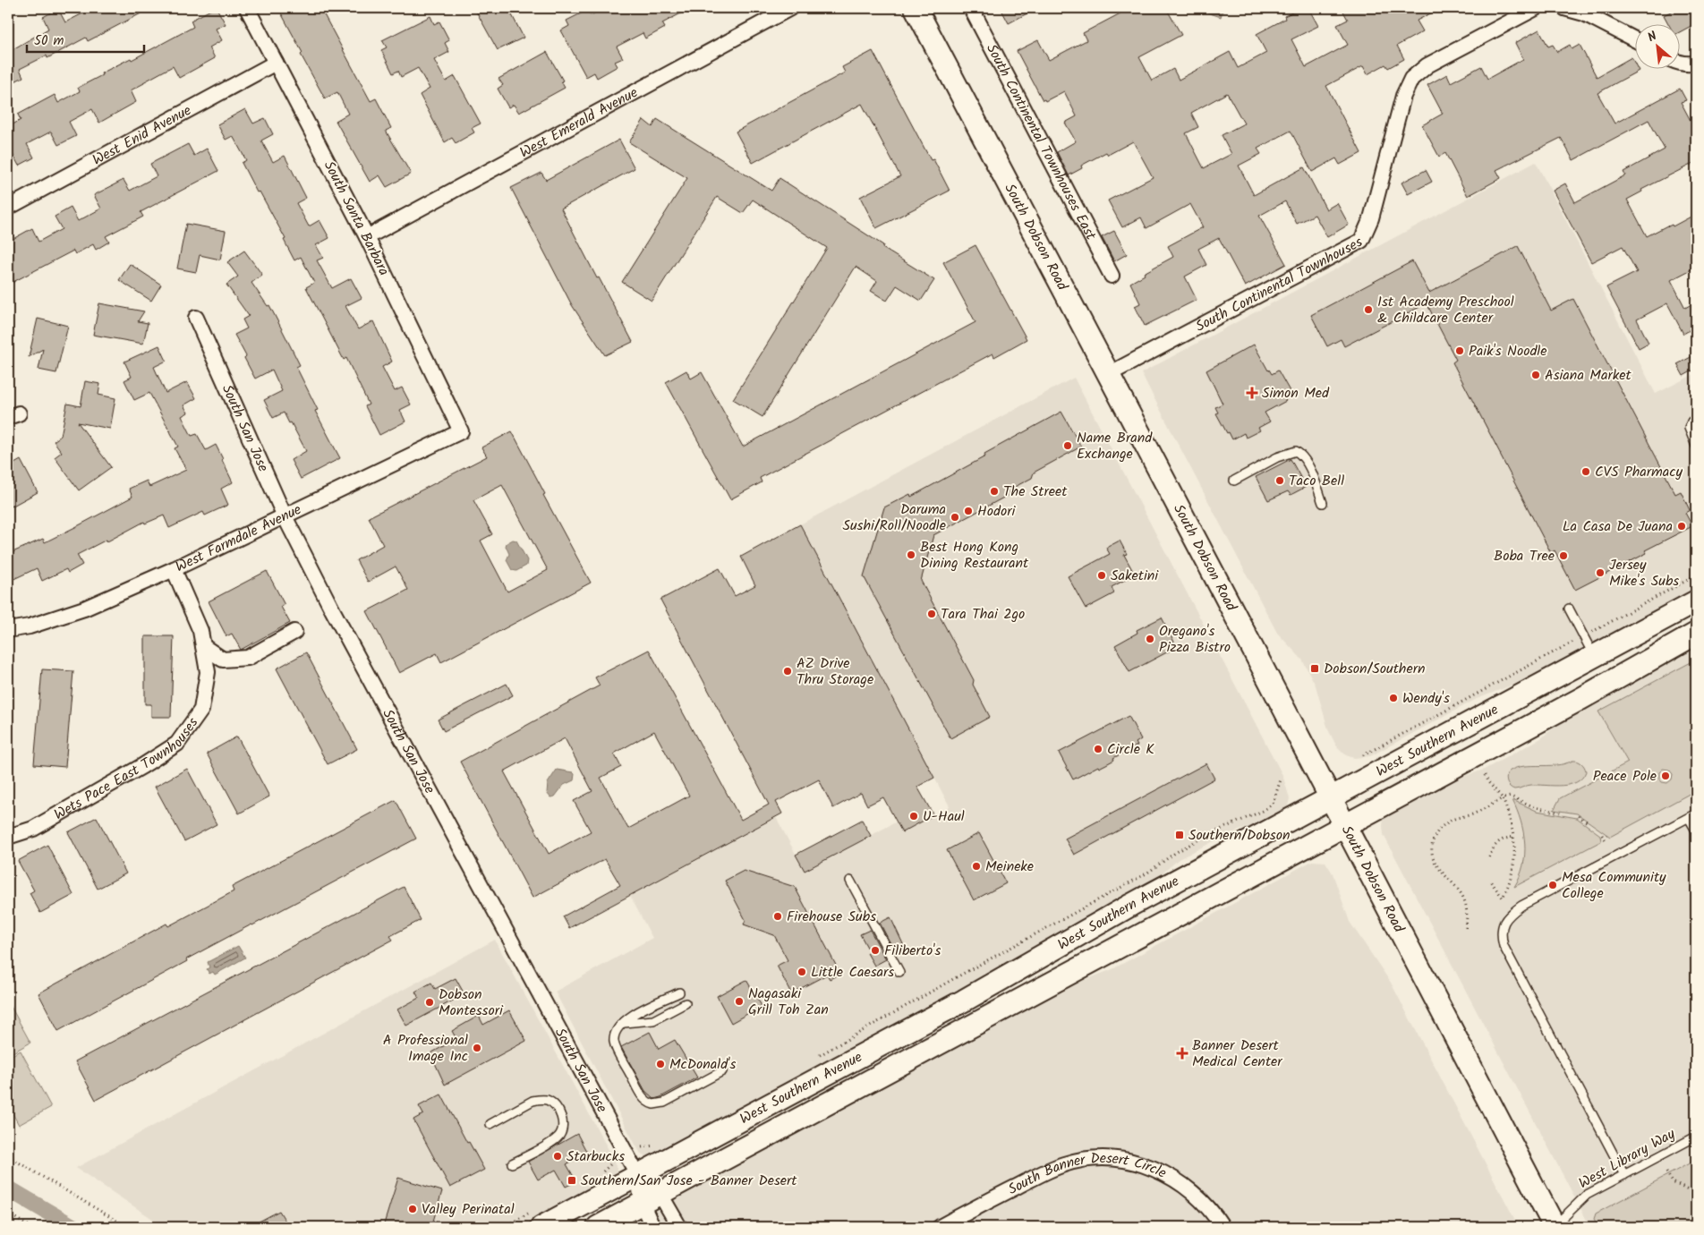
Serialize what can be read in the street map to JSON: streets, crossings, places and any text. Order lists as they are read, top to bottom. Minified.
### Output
{"streets":{"main road":["South Dobson Road","West Southern Avenue"],"street":["West Emerald Avenue","West Enid Avenue","South Continental Townhouses East","South Santa Barbara","South Continental Townhouses","South San Jose","West Farmdale Avenue","Wets Pace East Townhouses","South Banner Desert Circle"],"lane":["West Library Way"]},"crossings":[["West Emerald Avenue","South Santa Barbara"],["West Enid Avenue","South Santa Barbara"],["South Santa Barbara","West Farmdale Avenue"],["South Dobson Road","South Continental Townhouses"],["South Dobson Road","West Southern Avenue"],["South Dobson Road","West Library Way"],["South San Jose","West Farmdale Avenue"],["South San Jose","West Southern Avenue"],["West Farmdale Avenue","Wets Pace East Townhouses"]],"places":{"other":["1st Academy Preschool & Childcare Center","Paik's Noodle","Asiana Market","Name Brand Exchange","CVS Pharmacy","Taco Bell","The Street","Hodori","Daruma Sushi/Roll/Noodle","La Casa De Juana","Best Hong Kong Dining Restaurant","Boba Tree","Jersey Mike's Subs","Saketini","Tara Thai 2go","Oregano's Pizza Bistro","AZ Drive Thru Storage","Wendy's","Circle K","Peace Pole","U-Haul","Meineke","Mesa Community College","Firehouse Subs","Filiberto's","Little Caesars","Nagasaki Grill Toh Zan","Dobson Montessori","A Professional Image Inc","McDonald's","Starbucks","Valley Perinatal"],"health":["Simon Med","Banner Desert Medical Center"],"transit":["Dobson/Southern","Southern/Dobson","Southern/San Jose - Banner Desert"]},"scale_bar":"50 m","north":"top left"}
